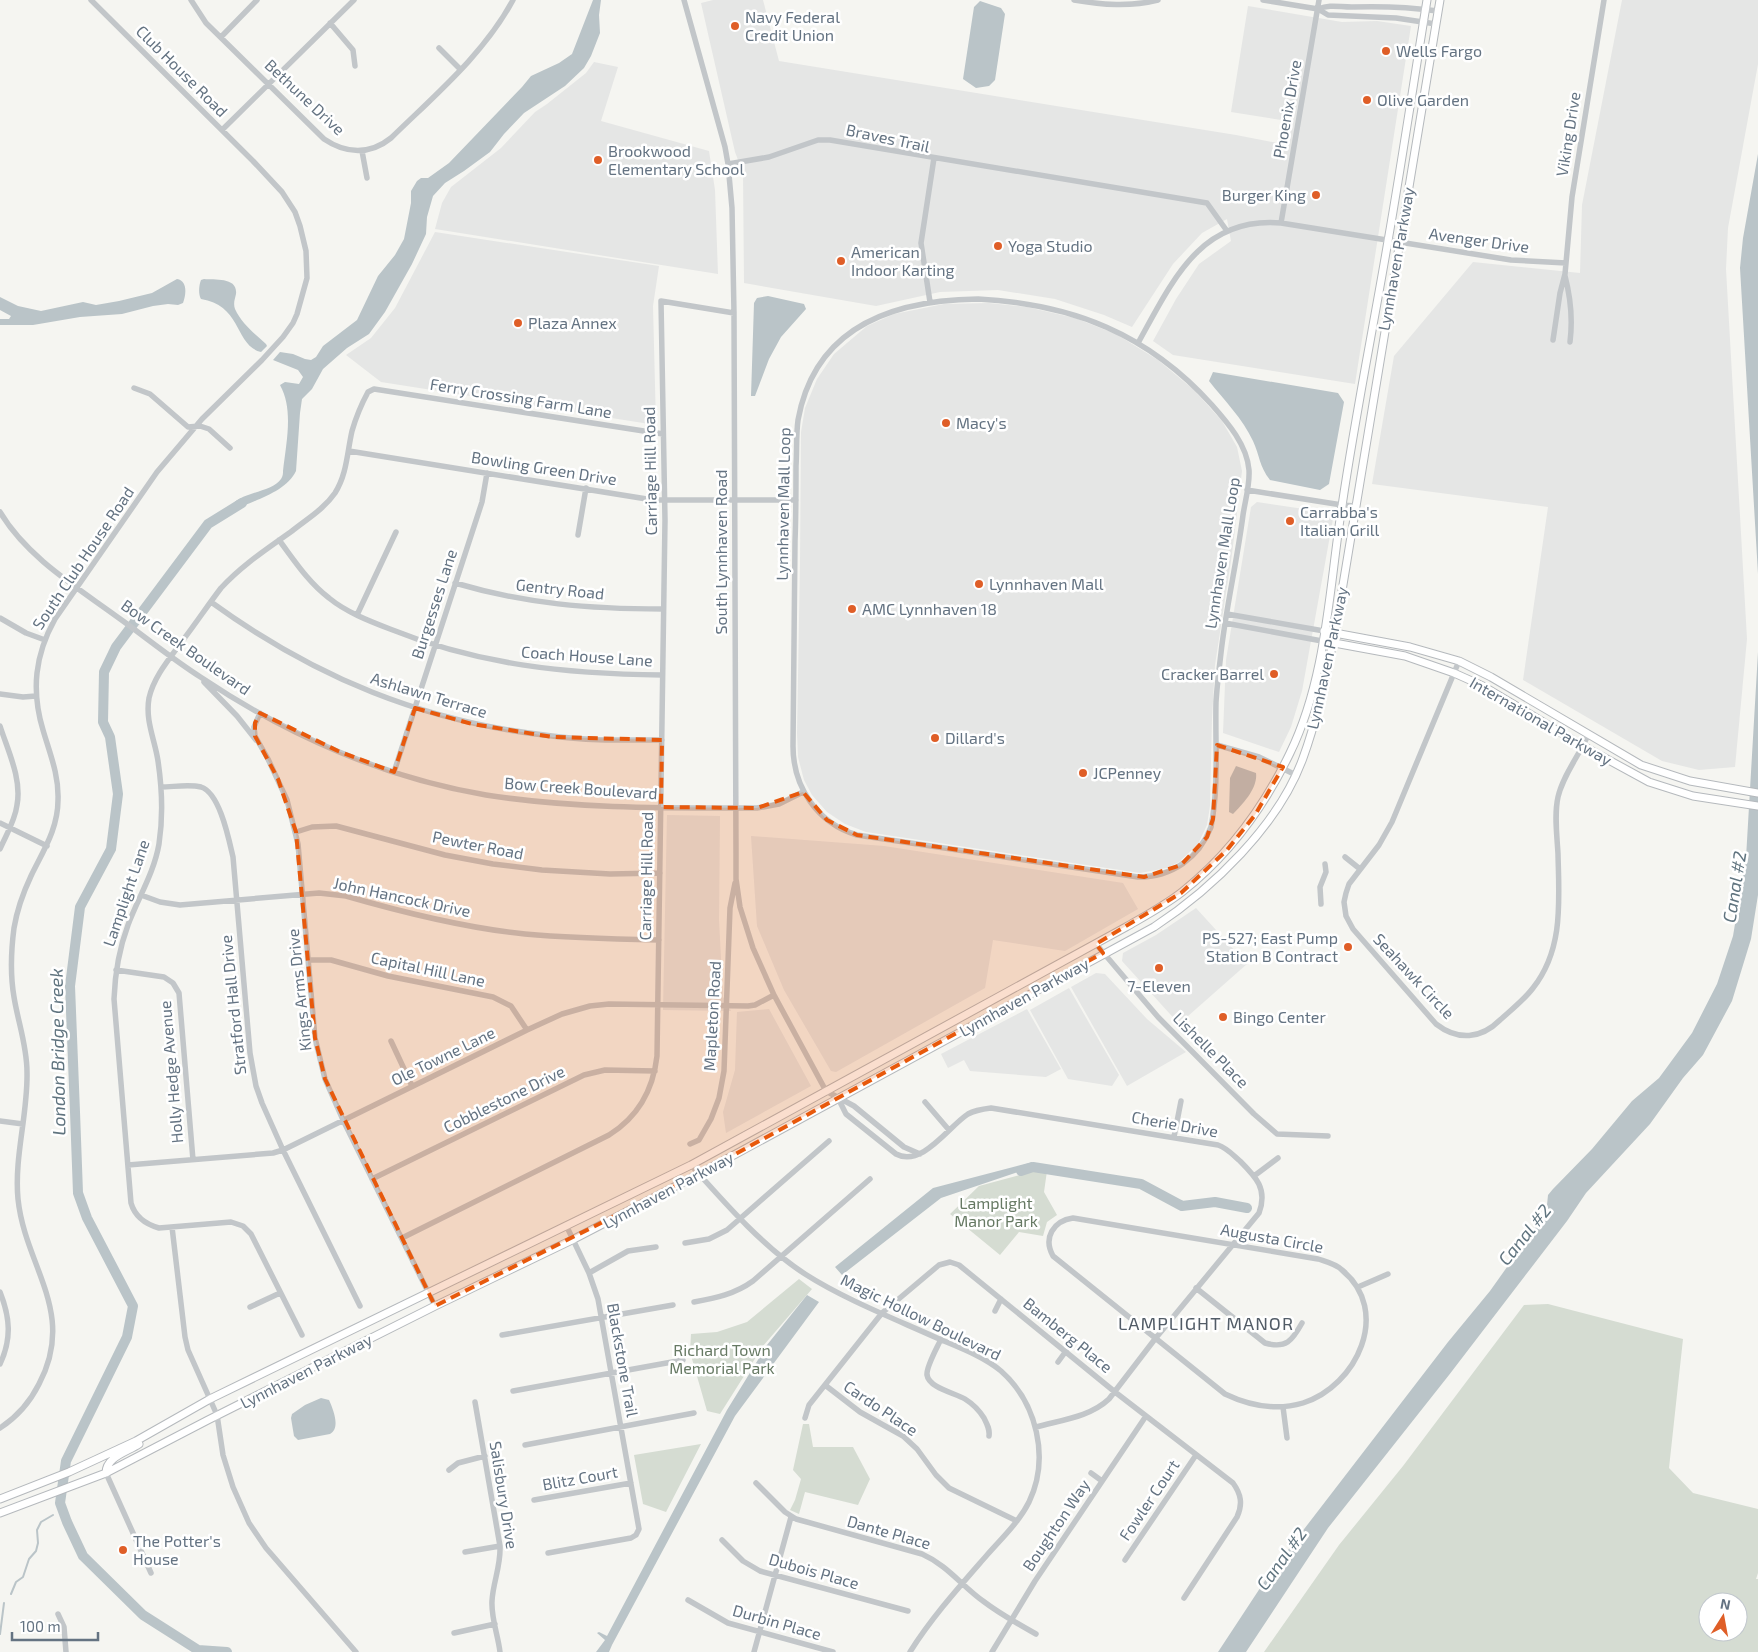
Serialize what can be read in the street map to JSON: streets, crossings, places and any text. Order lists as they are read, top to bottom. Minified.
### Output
{"streets":{"main road":["Lynnhaven Parkway","International Parkway"],"street":["Club House Road","Bethune Drive","Phoenix Drive","Viking Drive","Braves Trail","Avenger Drive","Ferry Crossing Farm Lane","Bowling Green Drive","Carriage Hill Road","Lynnhaven Mall Loop","South Lynnhaven Road","South Club House Road","Gentry Road","Burgesses Lane","Bow Creek Boulevard","Coach House Lane","Ashlawn Terrace","Pewter Road","Lamplight Lane","John Hancock Drive","Capital Hill Lane","Seahawk Circle","Kings Arms Drive","Stratford Hall Drive","Mapleton Road","Lishelle Place","Ole Towne Lane","Holly Hedge Avenue","Cobblestone Drive","Cherie Drive","Augusta Circle","Magic Hollow Boulevard","Bamberg Place","Blackstone Trail","Cardo Place","Blitz Court","Salisbury Drive","Fowler Court","Boughton Way","Dante Place","Dubois Place","Durbin Place"]},"crossings":[["Club House Road","South Club House Road"],["Phoenix Drive","Avenger Drive"],["Viking Drive","Avenger Drive"],["Braves Trail","Lynnhaven Mall Loop"],["Braves Trail","South Lynnhaven Road"],["Avenger Drive","Lynnhaven Parkway"],["Avenger Drive","Lynnhaven Mall Loop"],["Lynnhaven Parkway","South Lynnhaven Road"],["Lynnhaven Parkway","International Parkway"],["Lynnhaven Parkway","Kings Arms Drive"],["Lynnhaven Parkway","Lishelle Place"],["Lynnhaven Parkway","Magic Hollow Boulevard"],["Lynnhaven Parkway","Blackstone Trail"],["Ferry Crossing Farm Lane","Carriage Hill Road"],["Ferry Crossing Farm Lane","Lamplight Lane"],["Bowling Green Drive","Carriage Hill Road"],["Bowling Green Drive","Lynnhaven Mall Loop"],["Bowling Green Drive","South Lynnhaven Road"],["Bowling Green Drive","Burgesses Lane"],["Bowling Green Drive","Lamplight Lane"],["Carriage Hill Road","South Lynnhaven Road"],["Carriage Hill Road","Gentry Road"],["Carriage Hill Road","Bow Creek Boulevard"],["Carriage Hill Road","Coach House Lane"],["Carriage Hill Road","Ashlawn Terrace"],["Carriage Hill Road","Pewter Road"],["Carriage Hill Road","John Hancock Drive"],["Carriage Hill Road","Kings Arms Drive"],["Carriage Hill Road","Ole Towne Lane"],["Carriage Hill Road","Cobblestone Drive"],["Lynnhaven Mall Loop","Bow Creek Boulevard"],["South Lynnhaven Road","Bow Creek Boulevard"],["South Lynnhaven Road","Mapleton Road"],["South Lynnhaven Road","Ole Towne Lane"],["South Club House Road","Bow Creek Boulevard"],["Gentry Road","Burgesses Lane"],["Burgesses Lane","Bow Creek Boulevard"],["Burgesses Lane","Coach House Lane"],["Burgesses Lane","Ashlawn Terrace"],["Bow Creek Boulevard","Lamplight Lane"],["Bow Creek Boulevard","Kings Arms Drive"],["Coach House Lane","Lamplight Lane"],["Ashlawn Terrace","Lamplight Lane"],["International Parkway","Seahawk Circle"],["Pewter Road","Kings Arms Drive"],["Lamplight Lane","John Hancock Drive"],["Lamplight Lane","Stratford Hall Drive"],["Lamplight Lane","Ole Towne Lane"],["Lamplight Lane","Holly Hedge Avenue"],["John Hancock Drive","Kings Arms Drive"],["John Hancock Drive","Stratford Hall Drive"],["Capital Hill Lane","Kings Arms Drive"],["Capital Hill Lane","Ole Towne Lane"],["Kings Arms Drive","Ole Towne Lane"],["Kings Arms Drive","Cobblestone Drive"],["Stratford Hall Drive","Ole Towne Lane"],["Mapleton Road","Ole Towne Lane"],["Ole Towne Lane","Holly Hedge Avenue"],["Cherie Drive","Augusta Circle"],["Cherie Drive","Magic Hollow Boulevard"],["Cherie Drive","Bamberg Place"],["Magic Hollow Boulevard","Bamberg Place"],["Magic Hollow Boulevard","Cardo Place"],["Magic Hollow Boulevard","Dante Place"],["Bamberg Place","Cardo Place"],["Bamberg Place","Fowler Court"],["Bamberg Place","Boughton Way"],["Blackstone Trail","Blitz Court"],["Boughton Way","Dante Place"]],"districts":["LAMPLIGHT MANOR"],"water":["Canal #2","London Bridge Creek"],"parks":["Lamplight Manor Park","Richard Town Memorial Park"],"places":["Navy Federal Credit Union","Wells Fargo","Olive Garden","Brookwood Elementary School","Burger King","Yoga Studio","American Indoor Karting","Plaza Annex","Macy's","Carrabba's Italian Grill","Lynnhaven Mall","AMC Lynnhaven 18","Cracker Barrel","Dillard's","JCPenney","PS-527; East Pump Station B Contract","7-Eleven","Bingo Center","The Potter's House"],"scale_bar":"100 m","north":"top"}
